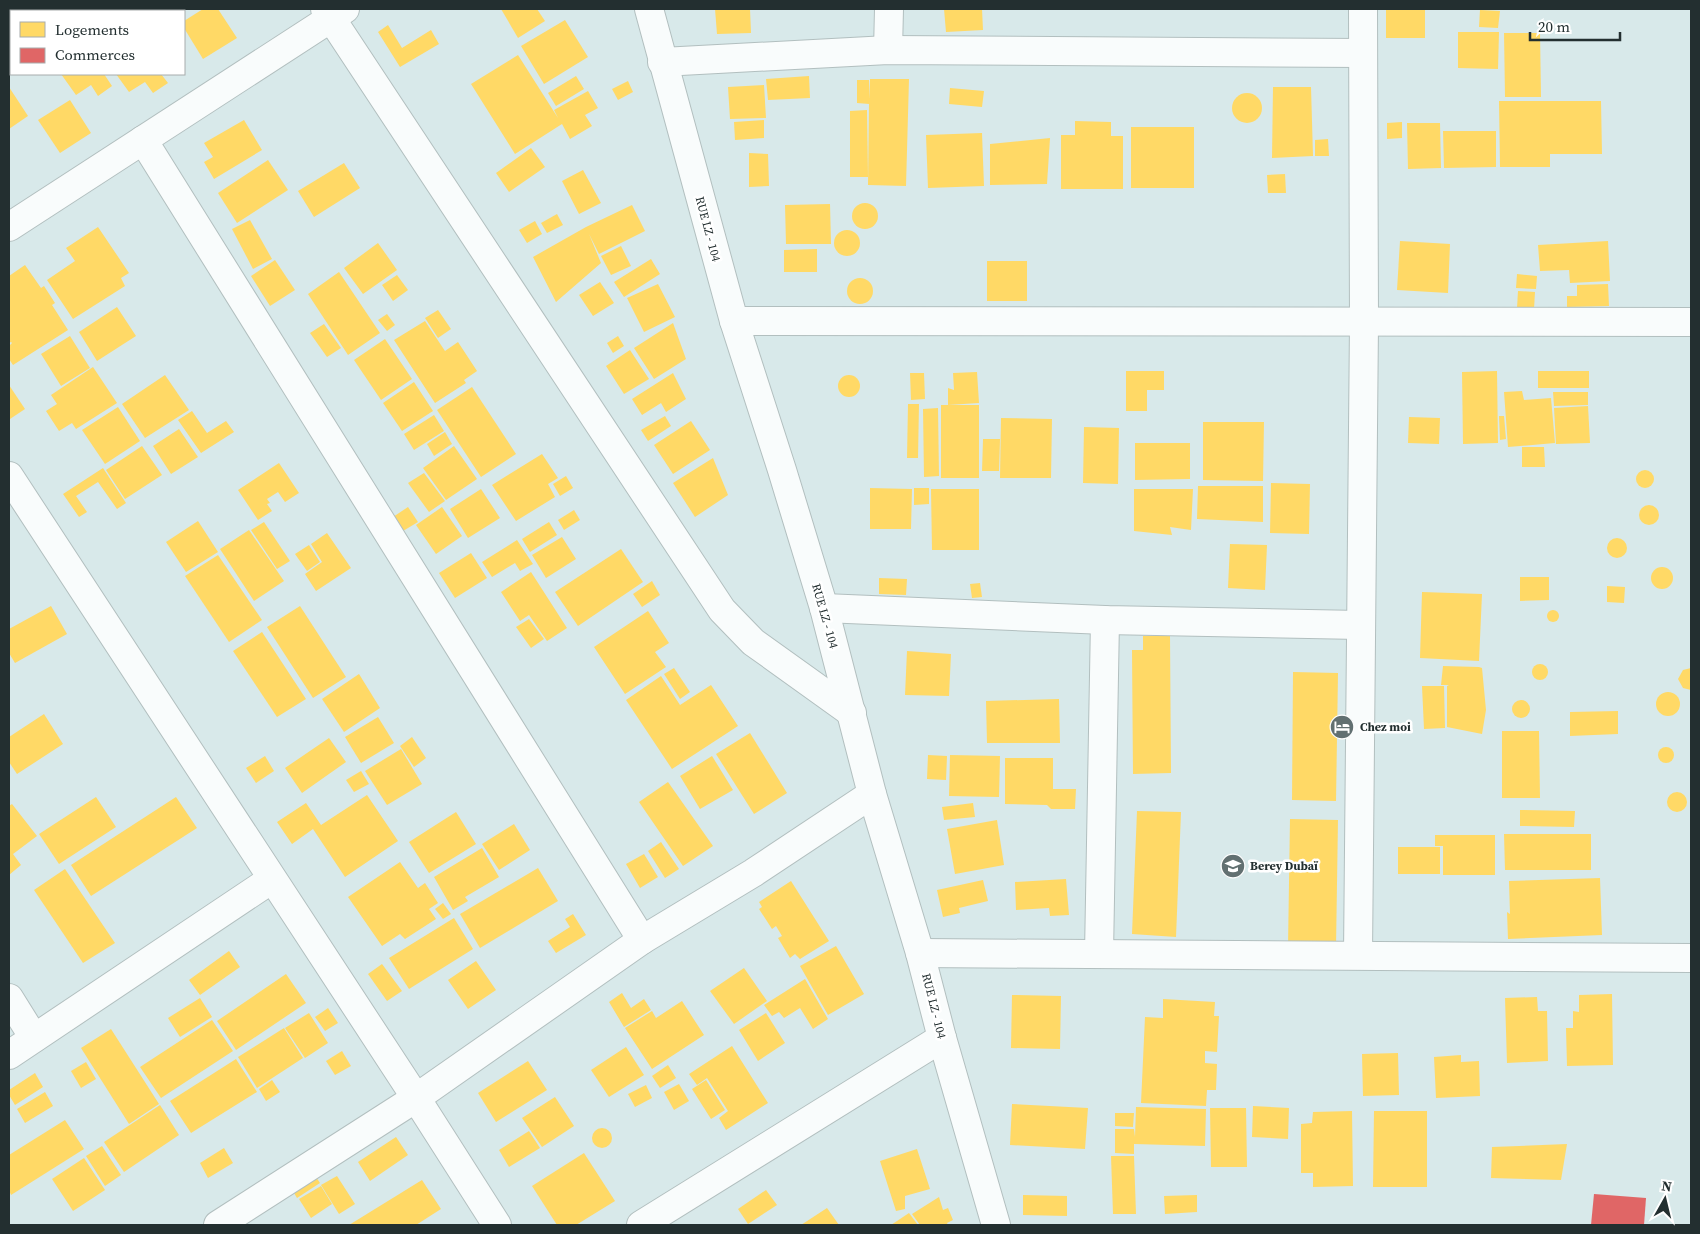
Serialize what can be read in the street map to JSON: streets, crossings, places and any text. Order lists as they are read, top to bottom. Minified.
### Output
{"streets":{"street":["RUE LZ - 104"]},"places":{"hotel":["Chez moi"],"school or university":["Berey Dubaï"]},"legend":["Logements","Commerces"],"scale_bar":"20 m","north":"top"}
